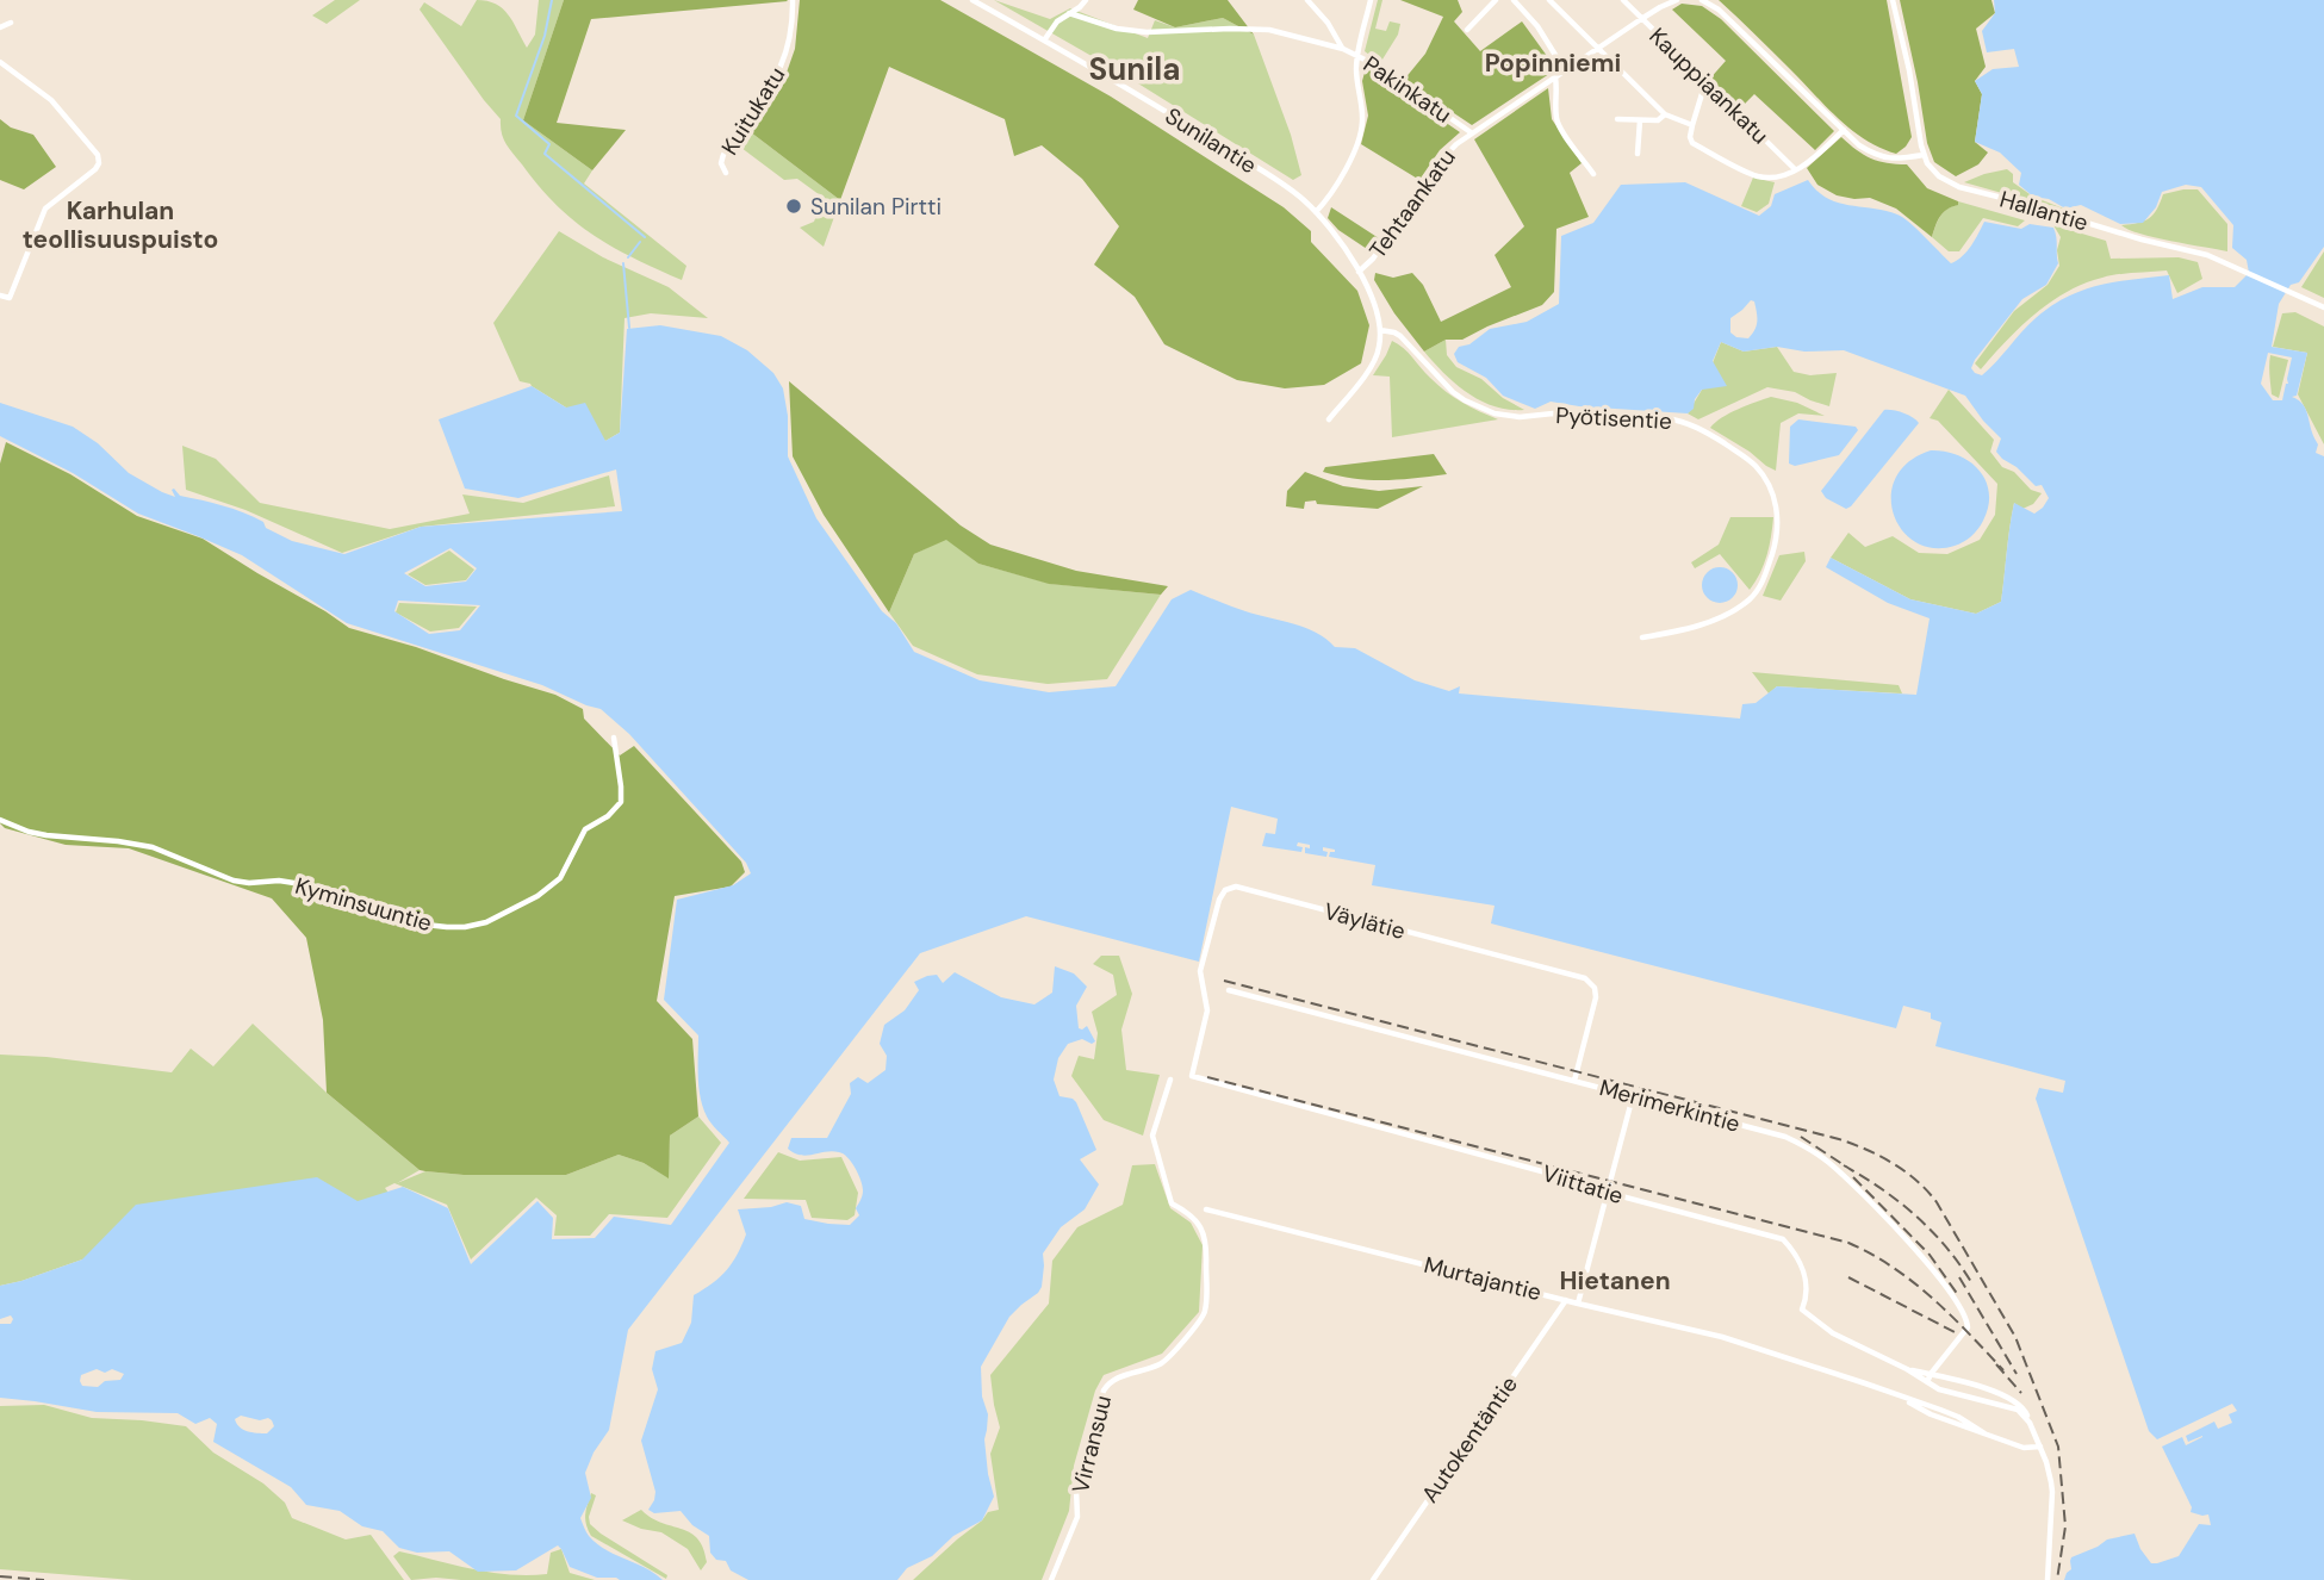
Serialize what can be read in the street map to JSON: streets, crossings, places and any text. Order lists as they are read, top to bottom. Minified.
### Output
{"streets":{"street":["Kauppiaankatu","Pakinkatu","Kuitukatu","Sunilantie","Tehtaankatu","Hallantie","Pyötisentie","Kyminsuuntie","Väylätie","Merimerkintie","Viittatie","Murtajantie","Autokentäntie","Virransuu"]},"crossings":[["Kauppiaankatu","Tehtaankatu"],["Pakinkatu","Tehtaankatu"],["Sunilantie","Tehtaankatu"],["Väylätie","Merimerkintie"],["Väylätie","Viittatie"],["Merimerkintie","Viittatie"],["Murtajantie","Autokentäntie"]],"districts":["Popinniemi","Sunila","Karhulan teollisuuspuisto","Hietanen"],"places":["Sunilan Pirtti"]}
